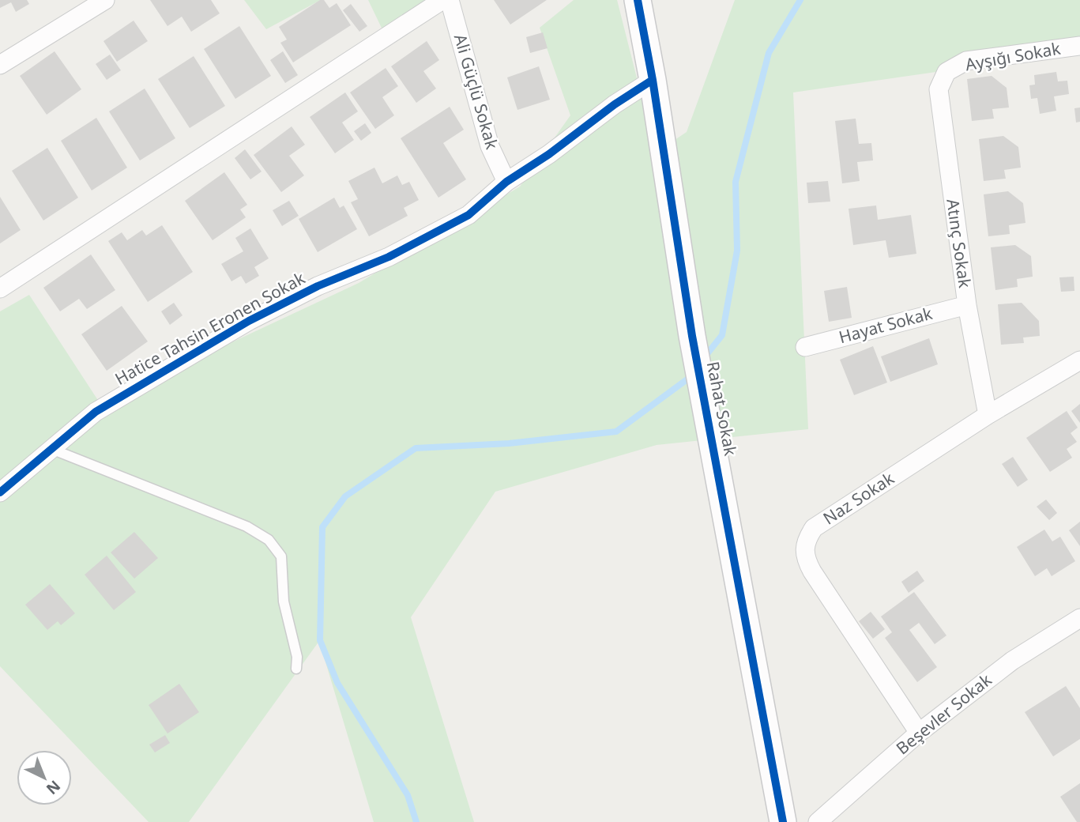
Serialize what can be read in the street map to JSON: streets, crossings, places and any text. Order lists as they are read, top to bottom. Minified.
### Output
{"streets":{"street":["Ayşığı Sokak","Ali Güçlü Sokak","Atınç Sokak","Hayat Sokak","Hatice Tahsin Eronen Sokak","Rahat Sokak","Naz Sokak","Beşevler Sokak"]},"crossings":[["Ayşığı Sokak","Atınç Sokak"],["Ali Güçlü Sokak","Hatice Tahsin Eronen Sokak"],["Atınç Sokak","Hayat Sokak"],["Atınç Sokak","Naz Sokak"],["Hatice Tahsin Eronen Sokak","Rahat Sokak"],["Naz Sokak","Beşevler Sokak"]],"north":"bottom right"}
